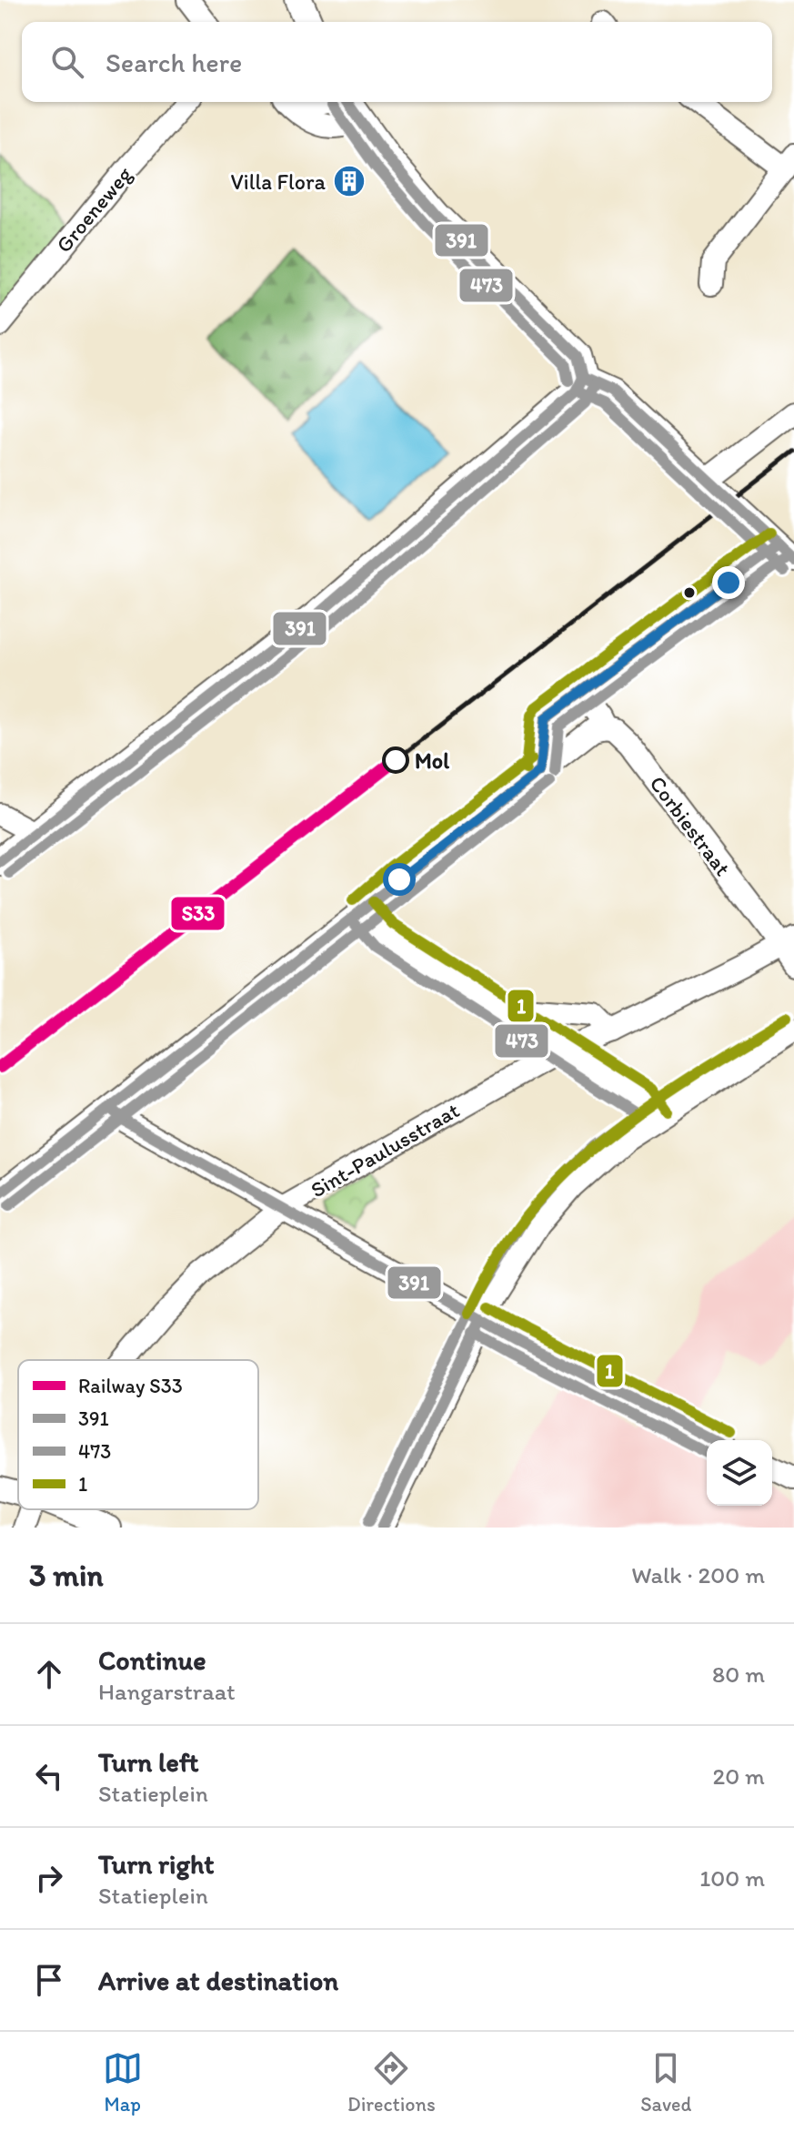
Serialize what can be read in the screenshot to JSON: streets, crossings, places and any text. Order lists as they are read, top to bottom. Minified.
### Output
{"streets":{"street":["Groeneweg","Corbiestraat","Sint-Paulusstraat"]},"crossings":[["Corbiestraat","Sint-Paulusstraat"]],"places":{"building":["Villa Flora"],"other":["Mol"]},"lines":["transit line 391","transit line 473","transit line 1","rail line S33"],"legend":["Railway S33","391","473","1"],"page":{"search":"Search here","heading":["3 min","Walk · 200 m"],"list":[["Continue","Hangarstraat","80 m"],["Turn left","Statieplein","20 m"],["Turn right","Statieplein","100 m"],"Arrive at destination"],"nav":["Map","Directions","Saved"]}}
